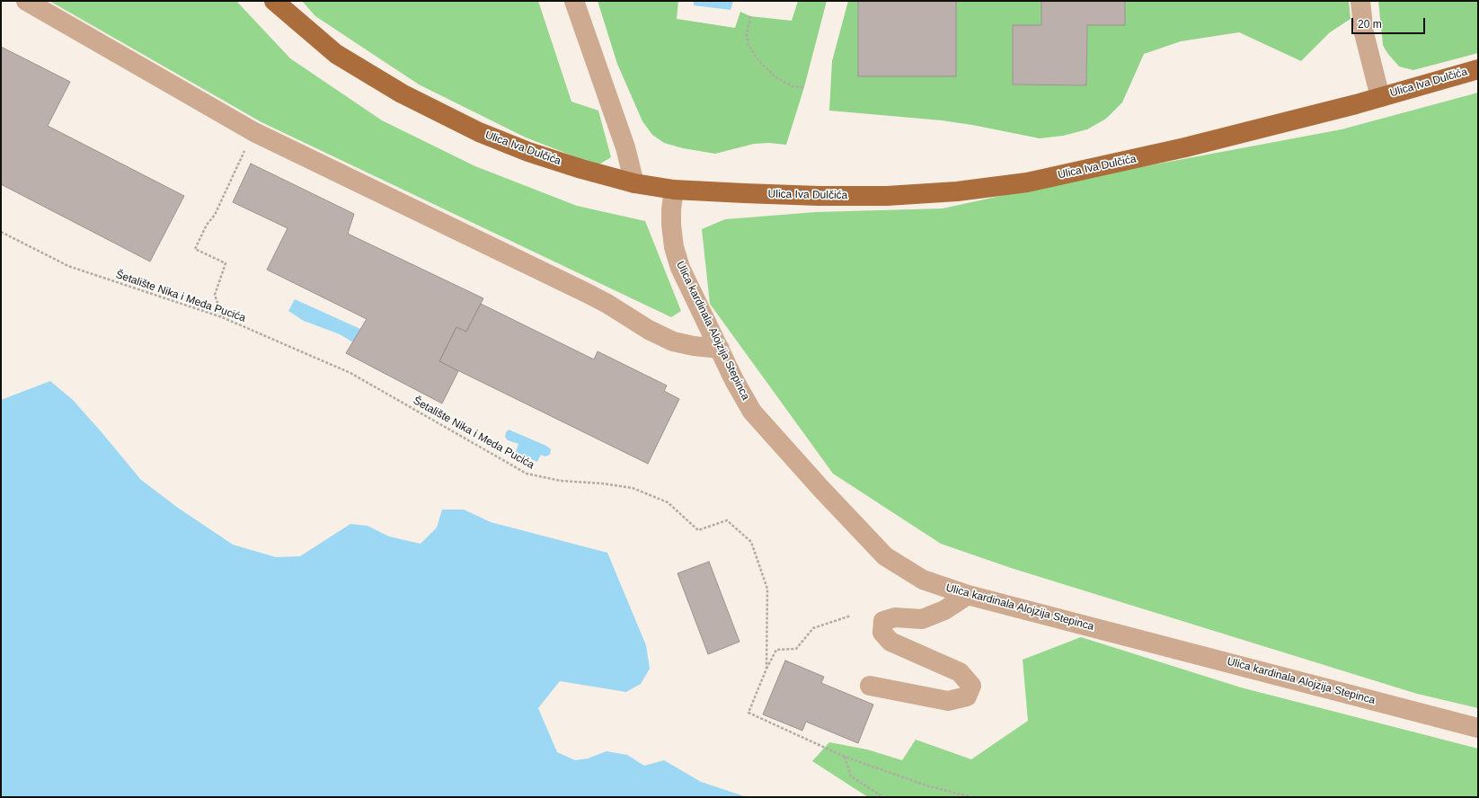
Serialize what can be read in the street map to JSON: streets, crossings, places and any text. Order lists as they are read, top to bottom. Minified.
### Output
{"streets":{"main road":["Ulica Iva Dulčića"],"street":["Ulica kardinala Alojzija Stepinca"],"path":["Šetalište Nika i Meda Pucića"]},"crossings":[["Ulica Iva Dulčića","Ulica kardinala Alojzija Stepinca"]],"scale_bar":"20 m"}
